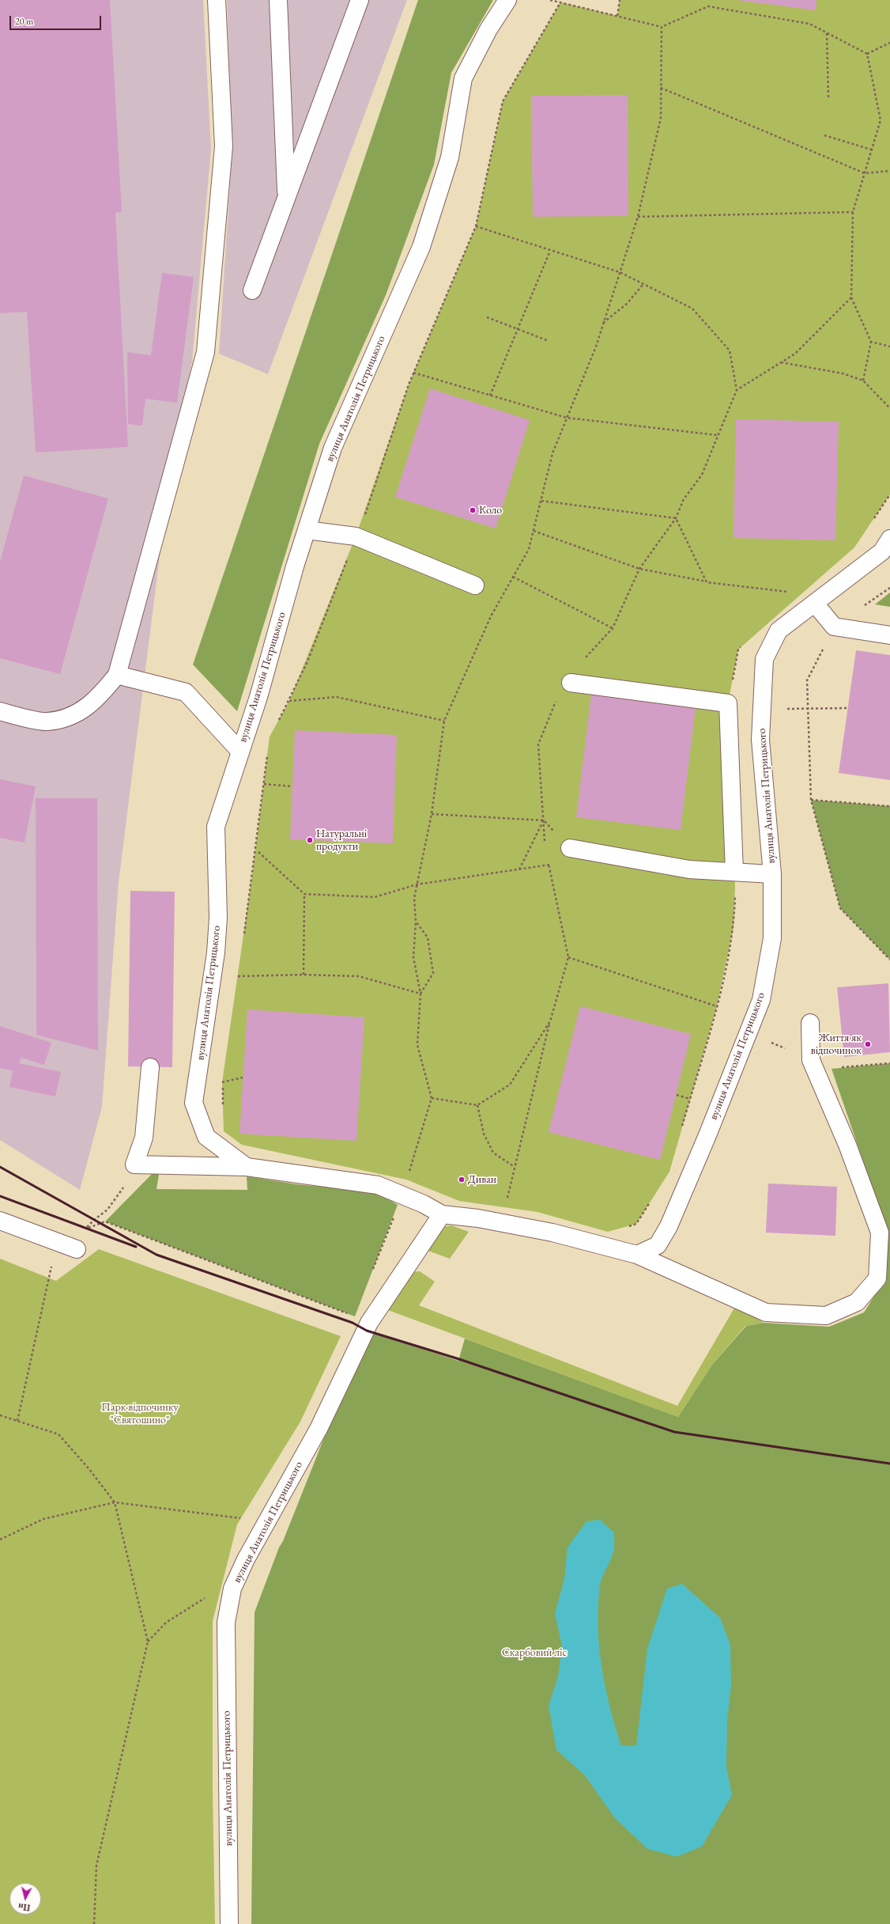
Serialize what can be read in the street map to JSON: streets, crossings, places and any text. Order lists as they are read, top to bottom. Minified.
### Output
{"streets":{"street":["вулиця Анатолія Петрицького"]},"parks":["Парк відпочинку \"Святошино\"","Скарбовий ліс"],"places":["Коло","Натуральні продукти","Життя як відпочинок","Диван"],"scale_bar":"20 m","north":"bottom"}
